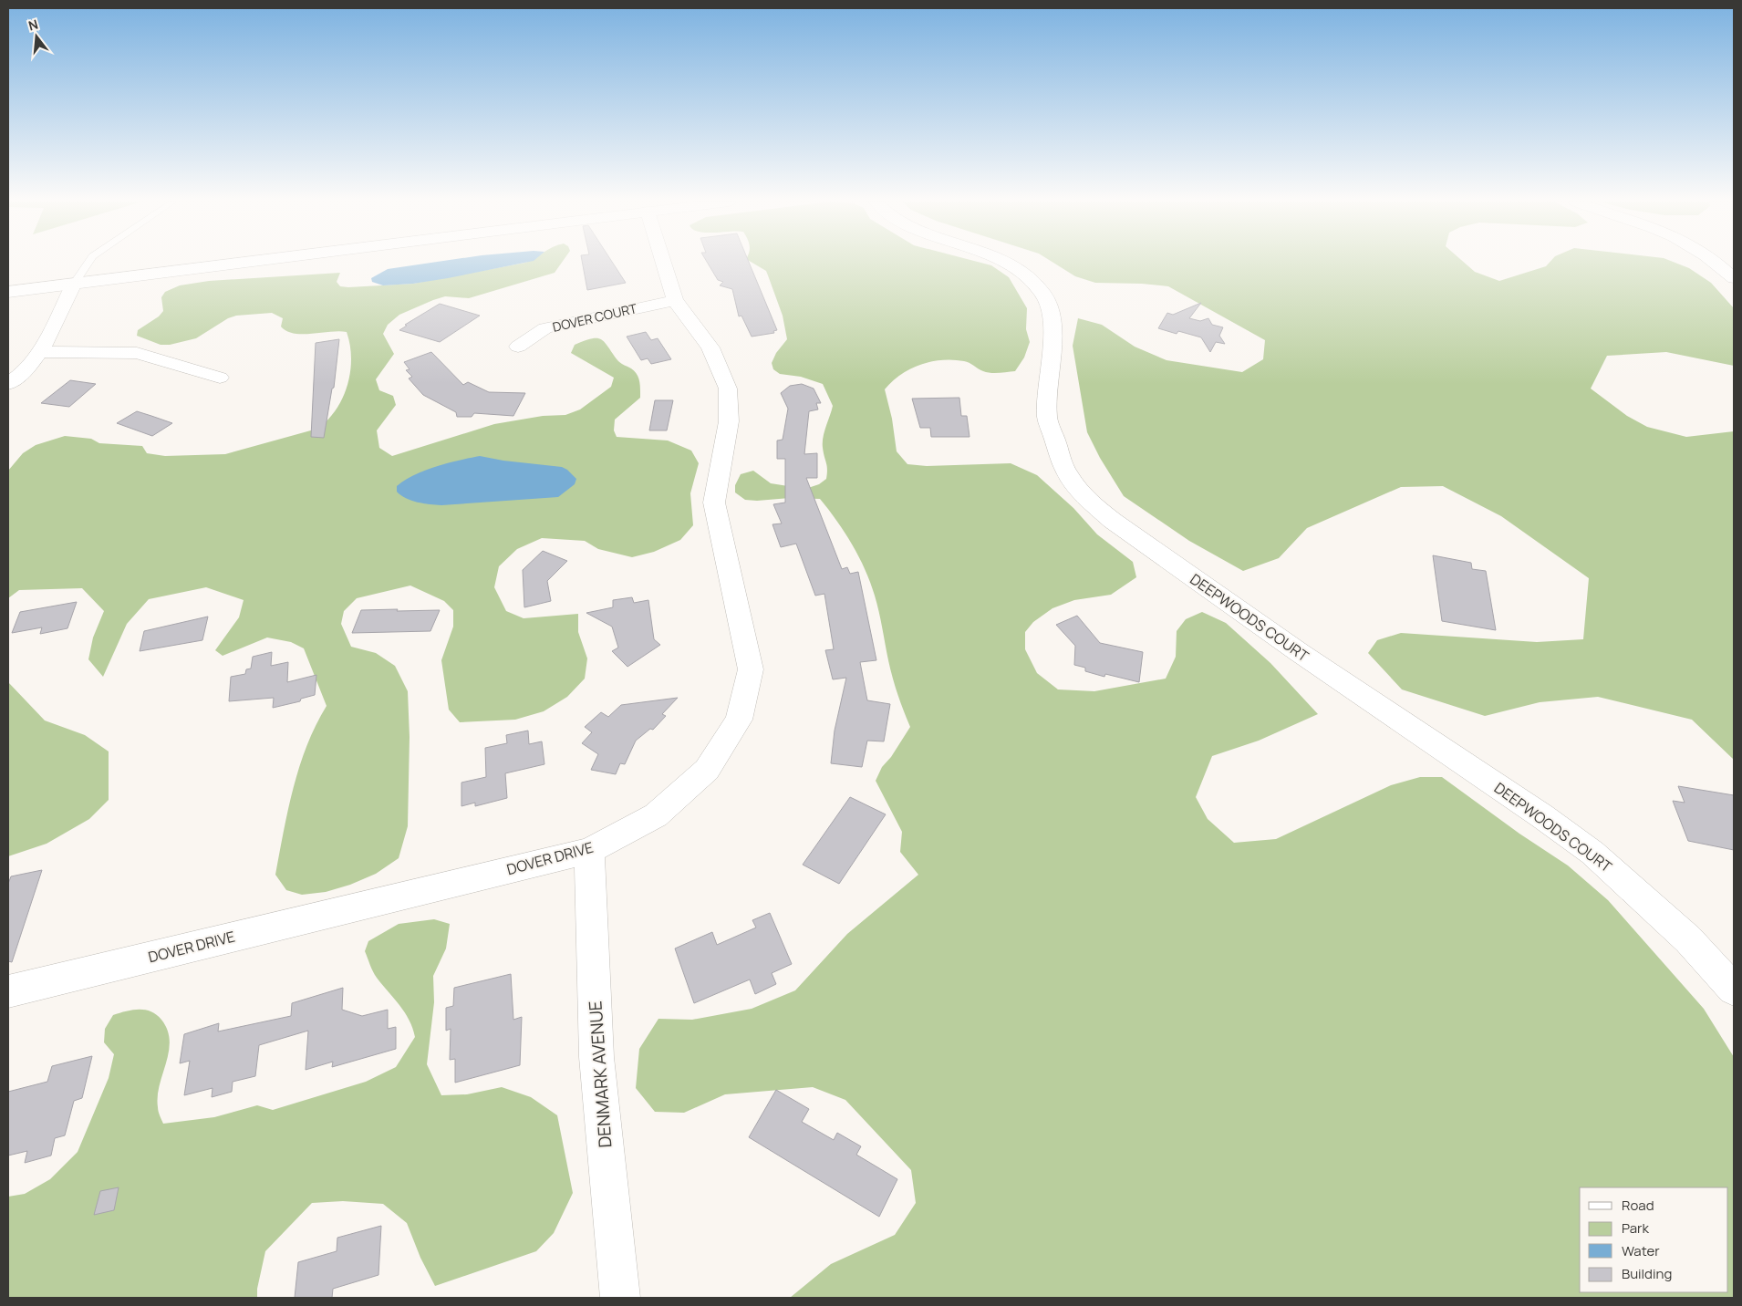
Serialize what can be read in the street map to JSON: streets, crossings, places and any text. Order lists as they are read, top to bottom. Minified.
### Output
{"streets":{"street":["DOVER COURT","DEEPWOODS COURT","DOVER DRIVE","DENMARK AVENUE"]},"crossings":[["DOVER COURT","DOVER DRIVE"],["DOVER DRIVE","DENMARK AVENUE"]],"legend":["Road","Park","Water","Building"],"north":"top"}
